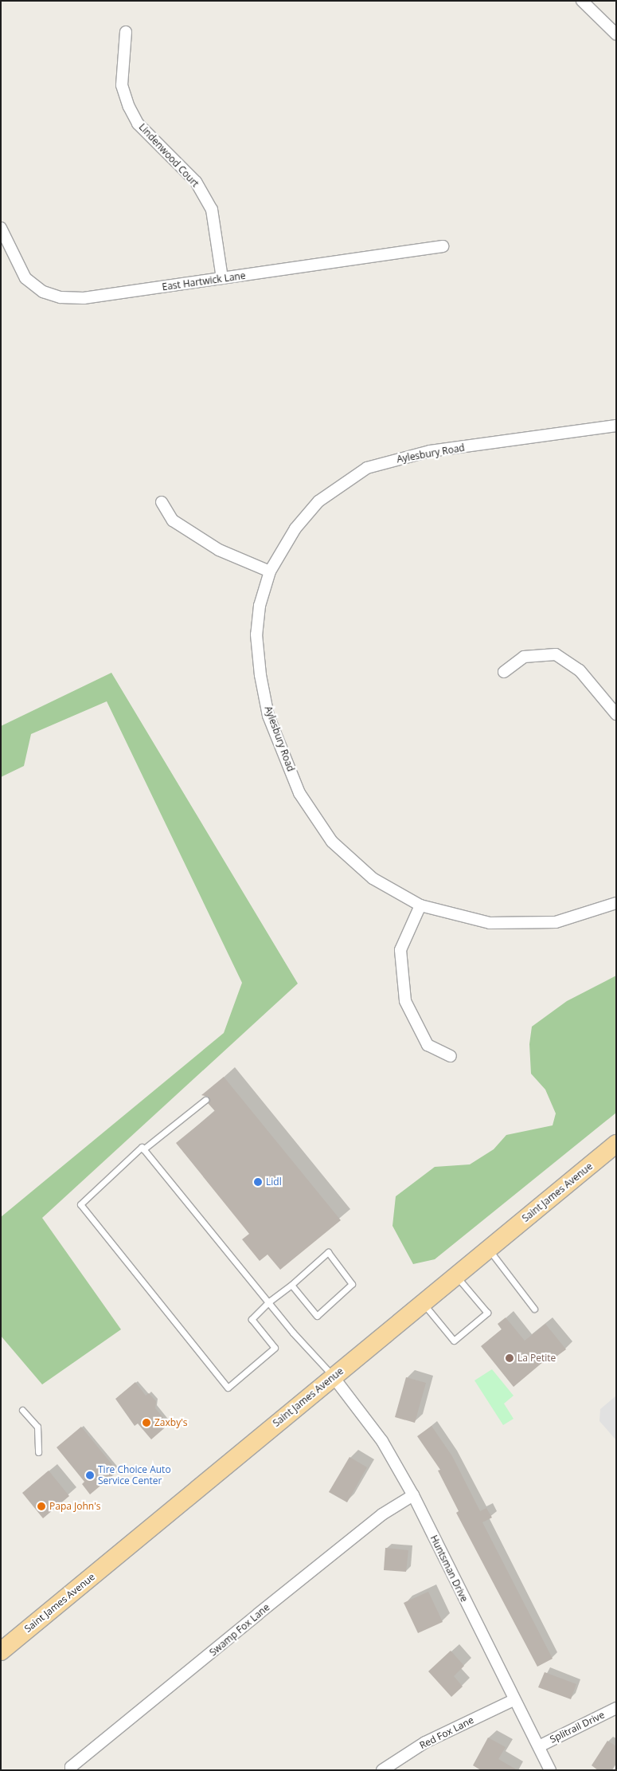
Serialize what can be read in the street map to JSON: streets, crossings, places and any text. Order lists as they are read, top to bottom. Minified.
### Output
{"streets":{"main road":["Saint James Avenue"],"street":["Lindenwood Court","East Hartwick Lane","Aylesbury Road","Huntsman Drive","Swamp Fox Lane","Splitrail Drive","Red Fox Lane"]},"crossings":[["Lindenwood Court","East Hartwick Lane"],["Saint James Avenue","Huntsman Drive"],["Huntsman Drive","Swamp Fox Lane"],["Huntsman Drive","Splitrail Drive"],["Huntsman Drive","Red Fox Lane"]],"places":["Lidl","La Petite","Zaxby's","Tire Choice Auto Service Center","Papa John's"]}
